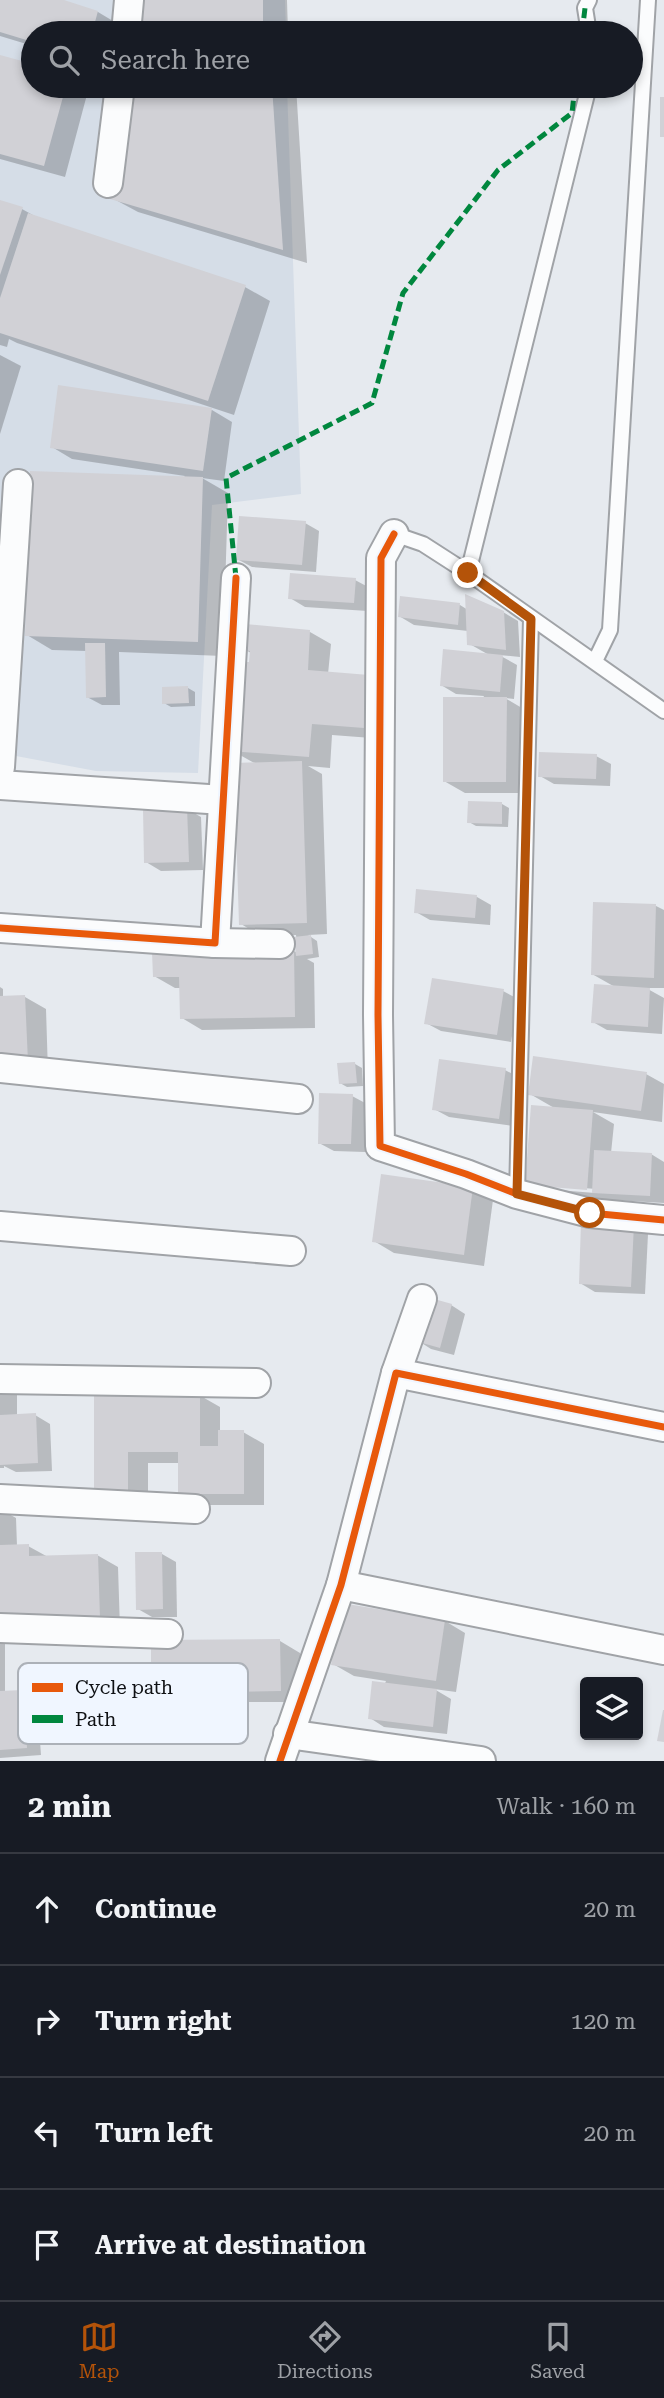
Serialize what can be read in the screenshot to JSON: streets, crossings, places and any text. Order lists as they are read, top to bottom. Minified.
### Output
{"legend":["Cycle path","Path"],"page":{"search":"Search here","heading":["2 min","Walk · 160 m"],"list":[["Continue","20 m"],["Turn right","120 m"],["Turn left","20 m"],"Arrive at destination"],"nav":["Map","Directions","Saved"]}}
